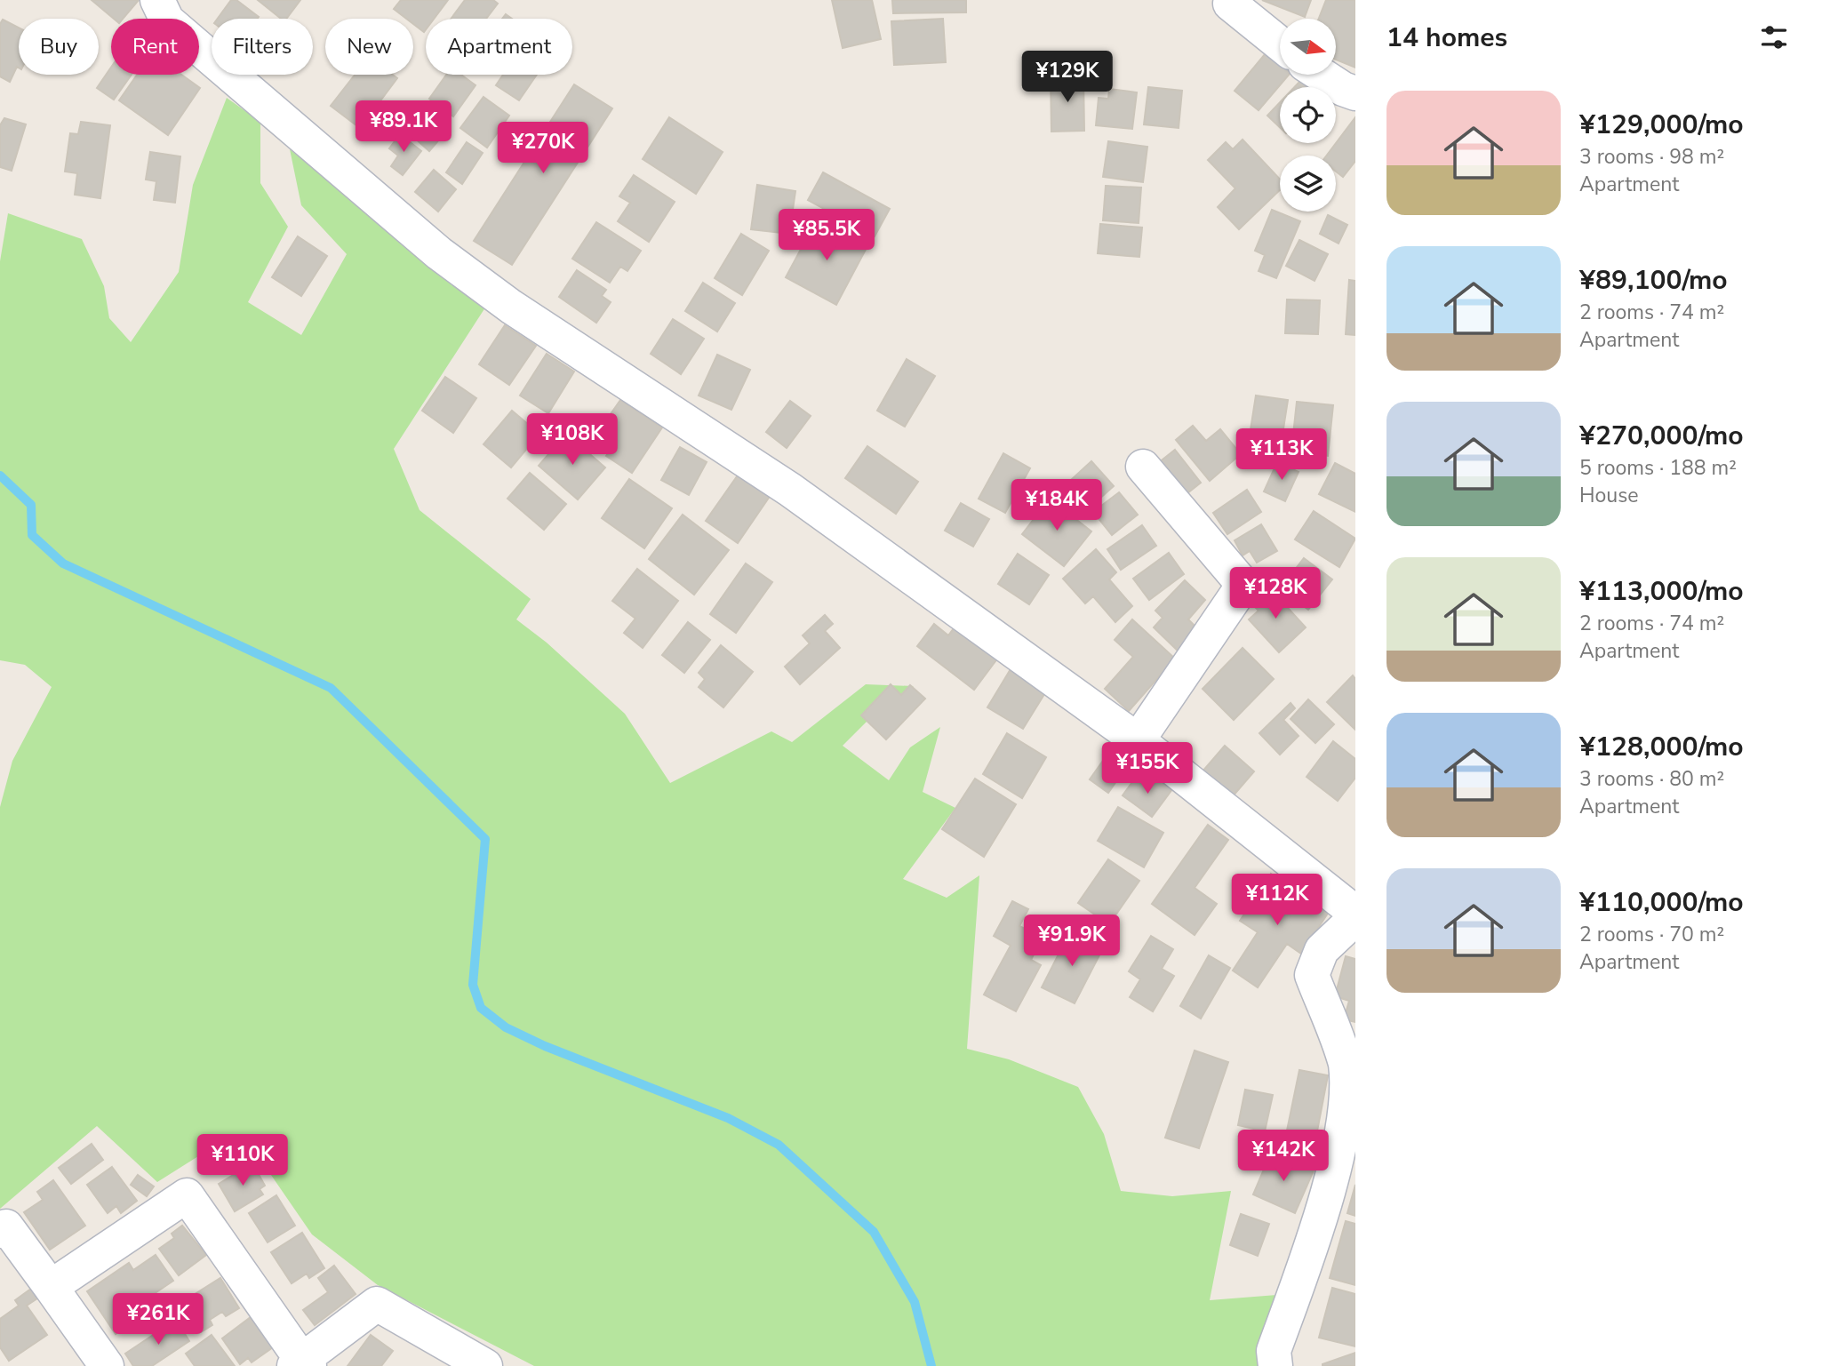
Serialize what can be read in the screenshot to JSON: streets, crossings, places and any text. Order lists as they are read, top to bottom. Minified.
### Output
{"north":"right","page":{"heading":"14 homes","chip":["Buy","Rent","Filters","New","Apartment"],"price":["¥129K","¥89.1K","¥270K","¥85.5K","¥108K","¥113K","¥184K","¥128K","¥155K","¥112K","¥91.9K","¥142K","¥110K","¥261K"],"list":[{"name":"¥129,000/mo","note":"3 rooms · 98 m² · Apartment"},{"name":"¥89,100/mo","note":"2 rooms · 74 m² · Apartment"},{"name":"¥270,000/mo","note":"5 rooms · 188 m² · House"},{"name":"¥113,000/mo","note":"2 rooms · 74 m² · Apartment"},{"name":"¥128,000/mo","note":"3 rooms · 80 m² · Apartment"},{"name":"¥110,000/mo","note":"2 rooms · 70 m² · Apartment"}]}}
